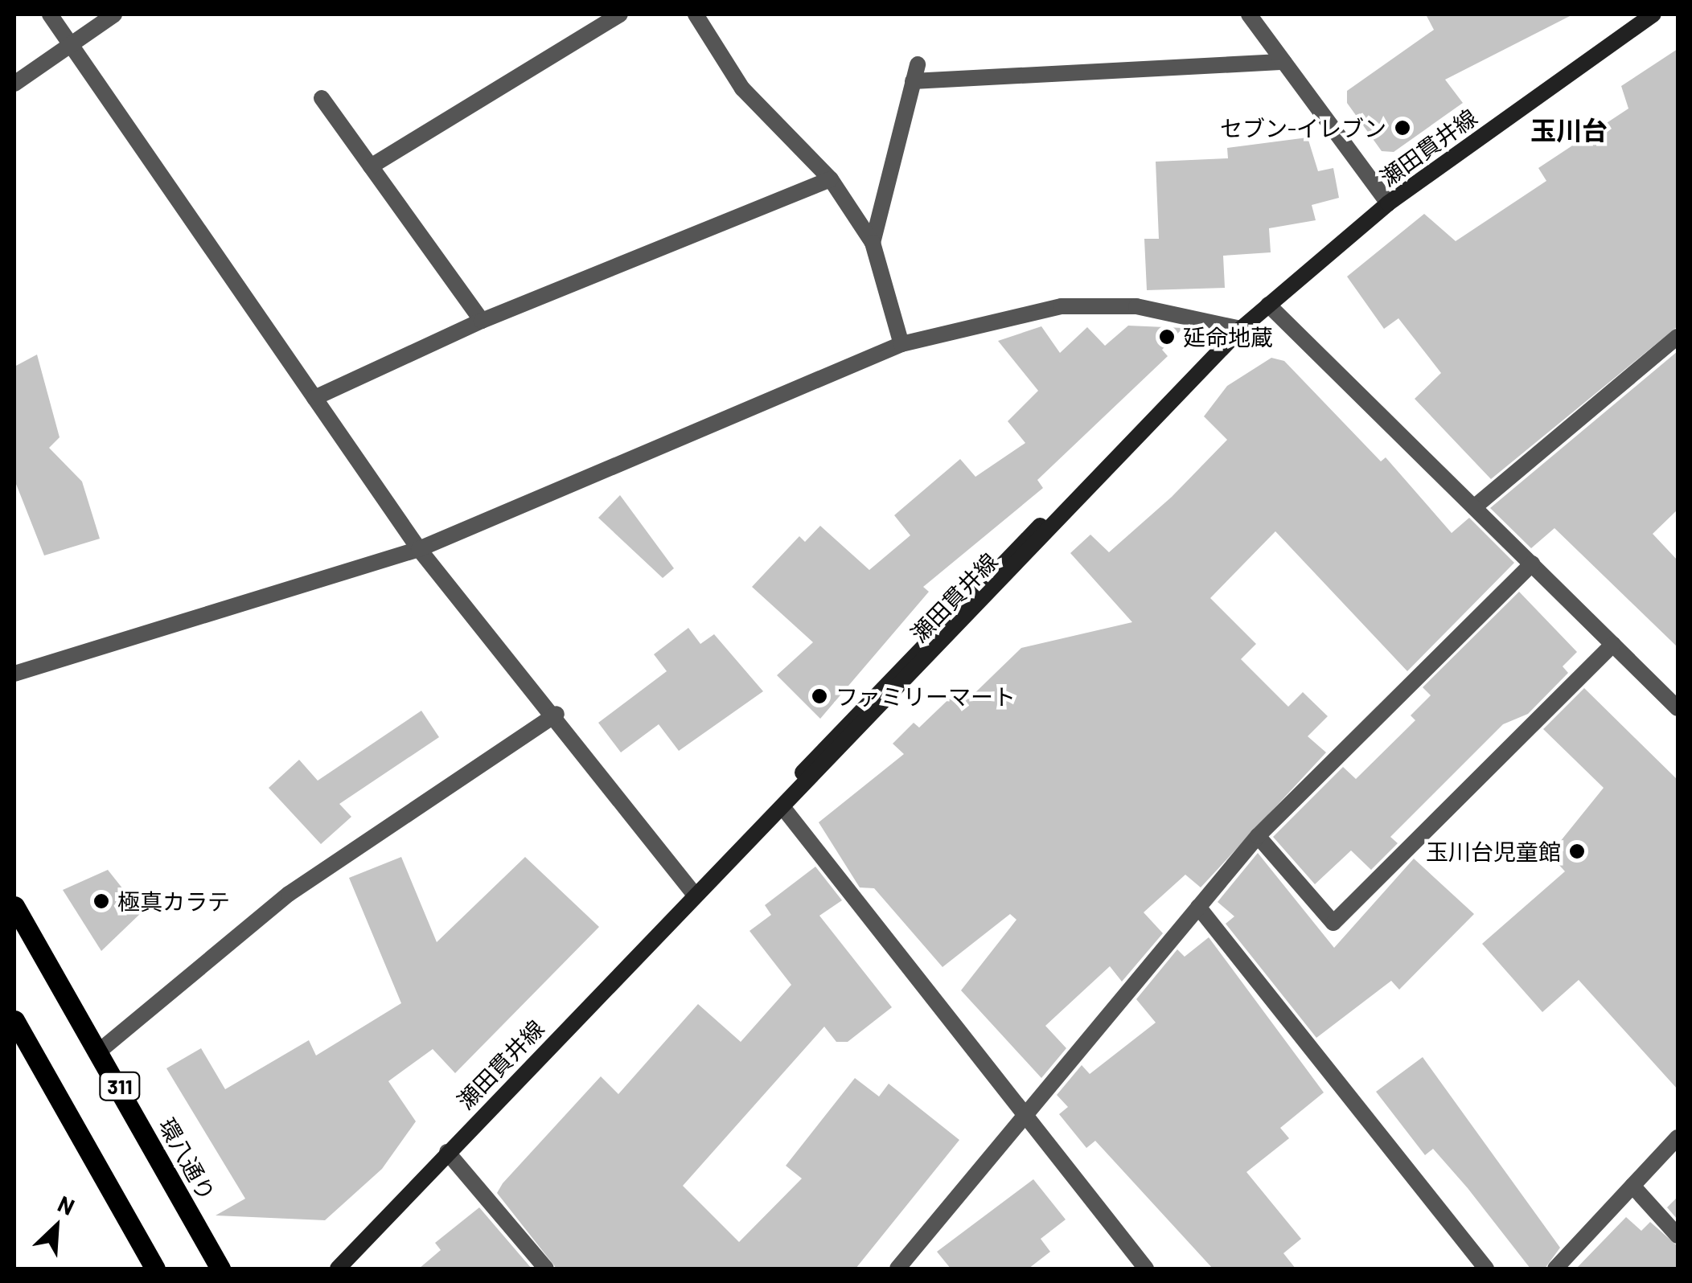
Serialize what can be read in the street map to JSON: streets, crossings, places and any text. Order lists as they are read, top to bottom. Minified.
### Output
{"streets":{"main road":["瀬田貫井線","311","環八通り"]},"districts":["玉川台"],"places":["セブン-イレブン","延命地蔵","ファミリーマート","玉川台児童館","極真カラテ"],"north":"top right"}
